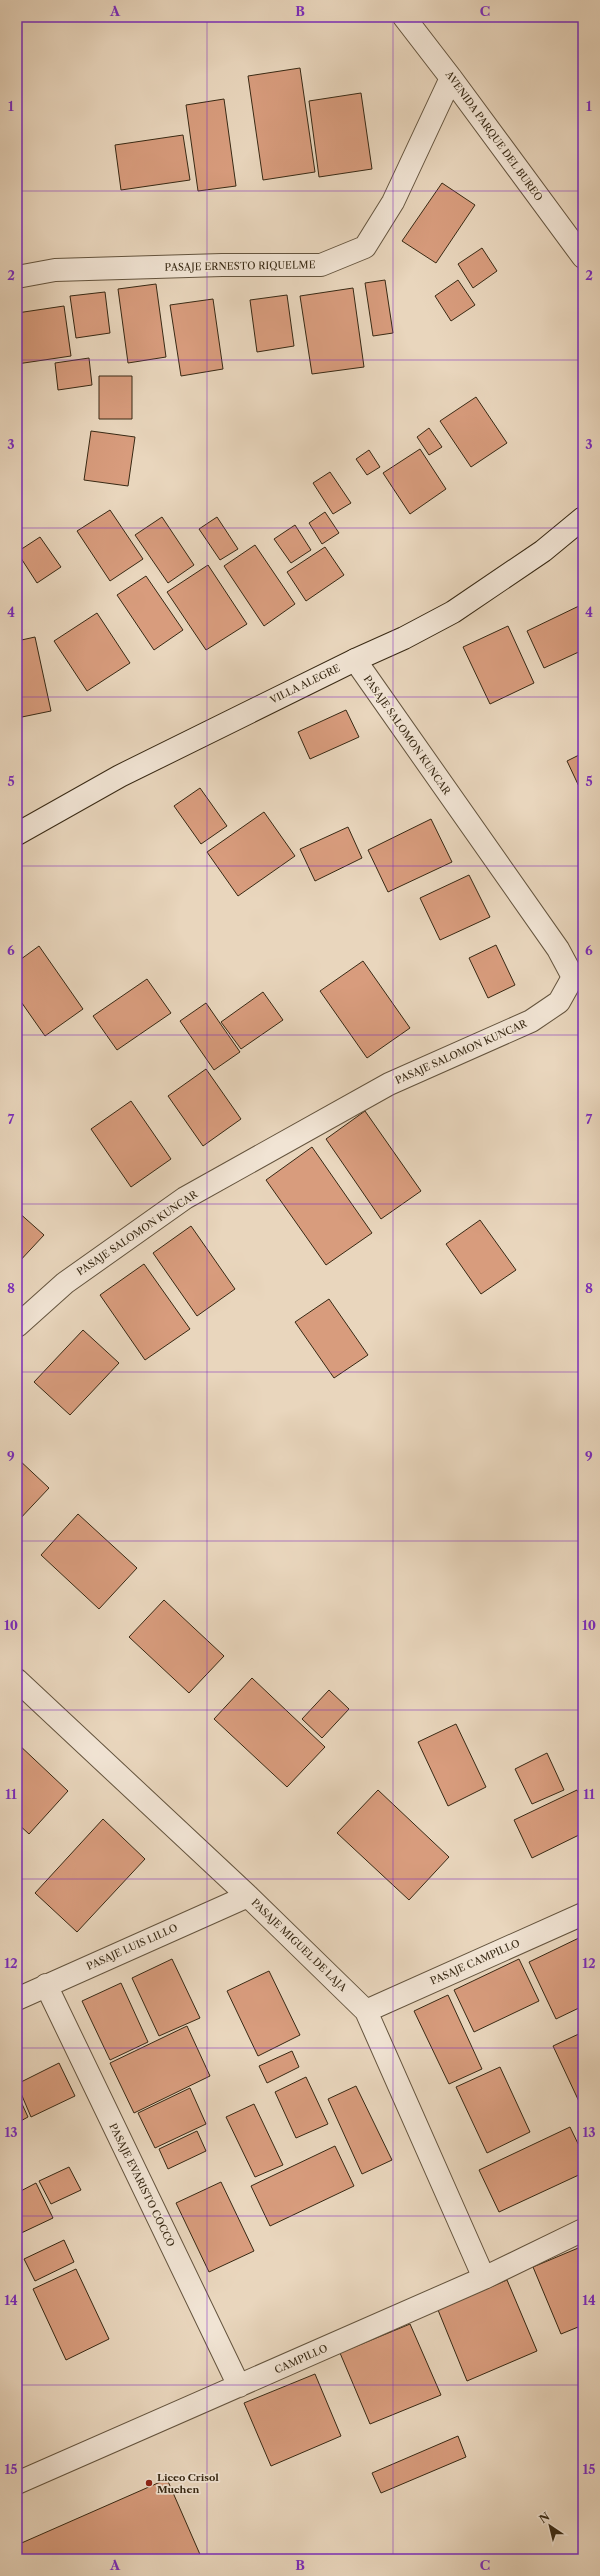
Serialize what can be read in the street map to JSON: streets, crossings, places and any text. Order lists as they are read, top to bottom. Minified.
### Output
{"streets":{"street":["AVENIDA PARQUE DEL BUREO","PASAJE ERNESTO RIQUELME","VILLA ALEGRE","PASAJE SALOMON KUNCAR","PASAJE MIGUEL DE LAJA","PASAJE LUIS LILLO","PASAJE CAMPILLO","PASAJE EVARISTO COCCO","CAMPILLO"]},"crossings":[["AVENIDA PARQUE DEL BUREO","PASAJE ERNESTO RIQUELME"],["VILLA ALEGRE","PASAJE SALOMON KUNCAR"],["PASAJE MIGUEL DE LAJA","PASAJE LUIS LILLO"],["PASAJE MIGUEL DE LAJA","PASAJE CAMPILLO"],["PASAJE MIGUEL DE LAJA","CAMPILLO"],["PASAJE LUIS LILLO","PASAJE EVARISTO COCCO"],["PASAJE EVARISTO COCCO","CAMPILLO"]],"places":["Liceo Crisol Muchen"],"north":"top left","grid":{"columns":["A","B","C"],"rows":["1","2","3","4","5","6","7","8","9","10","11","12","13","14","15"]}}
